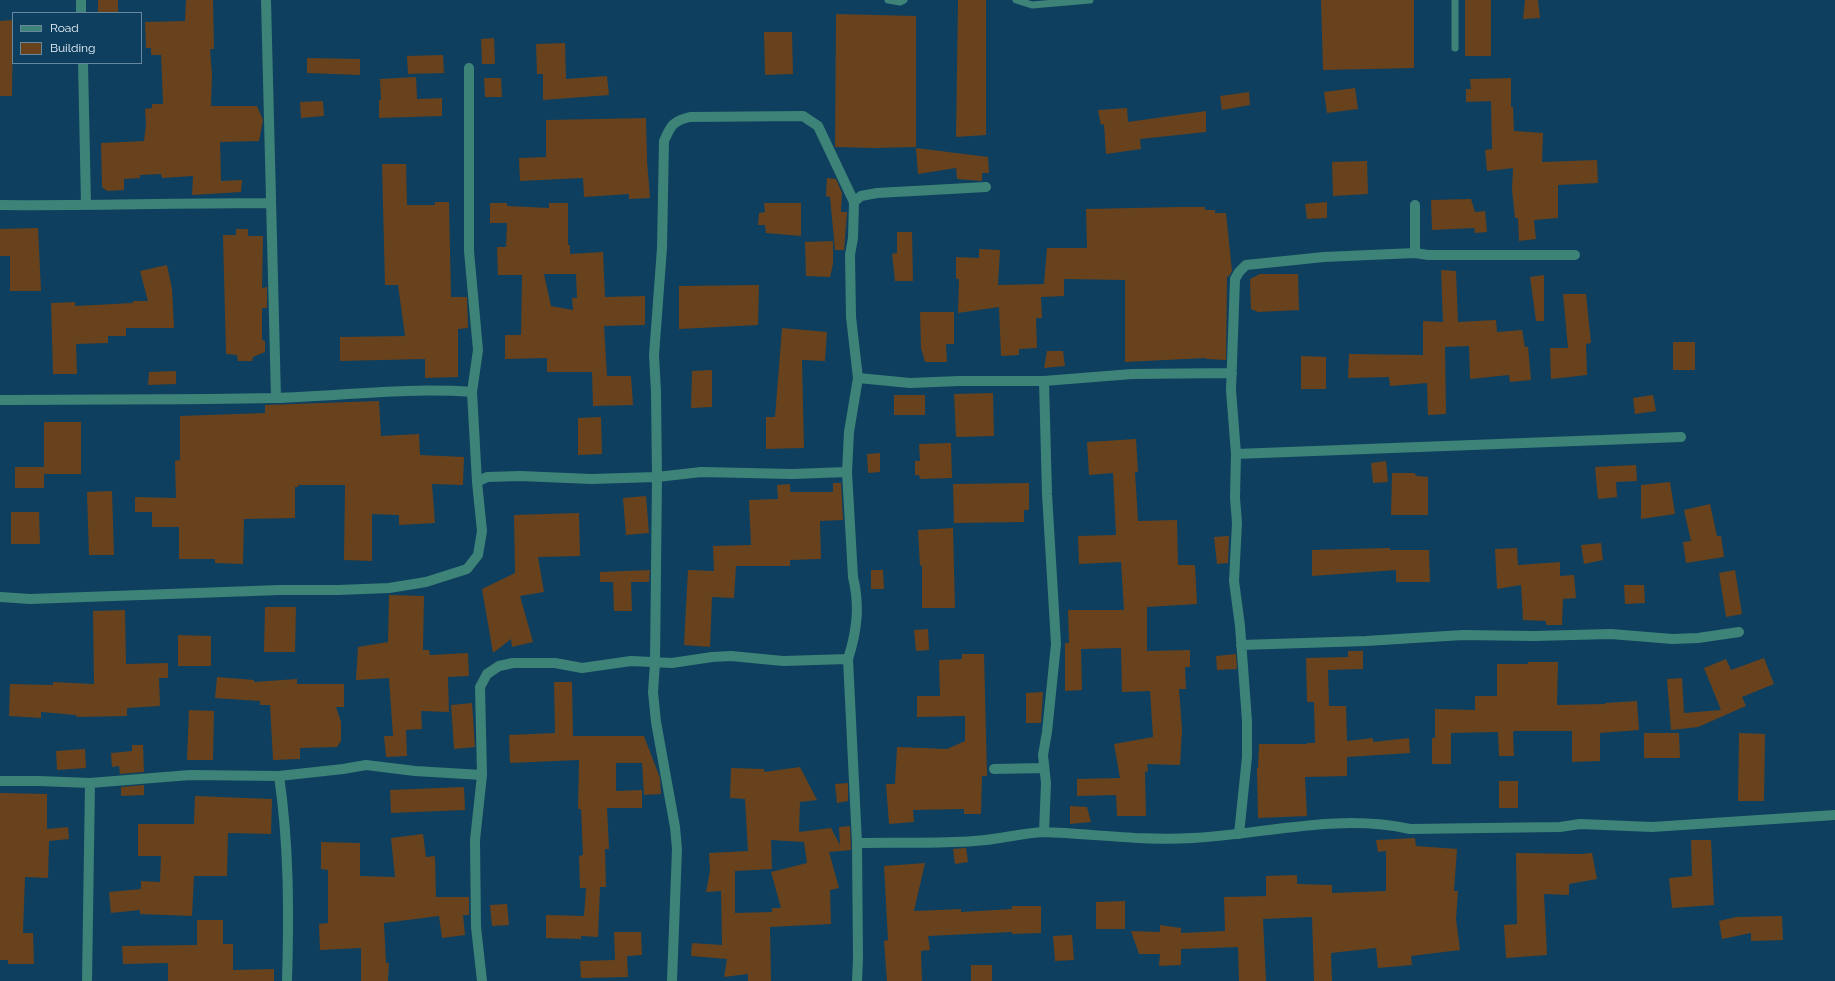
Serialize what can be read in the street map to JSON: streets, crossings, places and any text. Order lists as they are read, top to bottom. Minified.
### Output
{"legend":["Road","Building"]}
